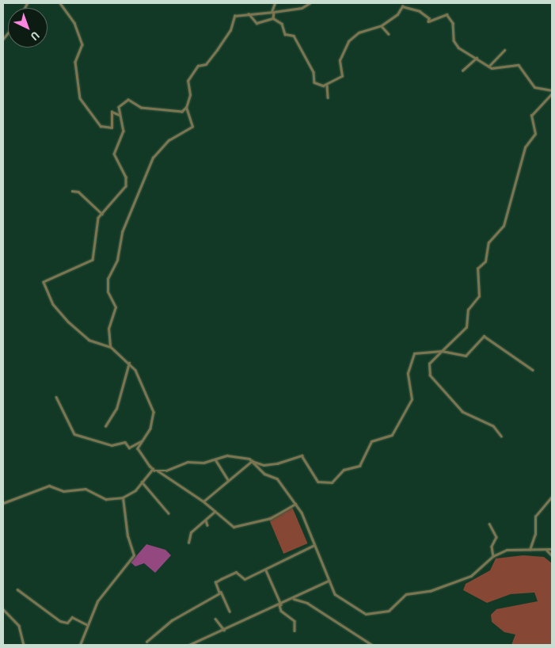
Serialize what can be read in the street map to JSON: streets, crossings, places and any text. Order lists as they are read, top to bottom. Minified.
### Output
{"north":"bottom right"}
